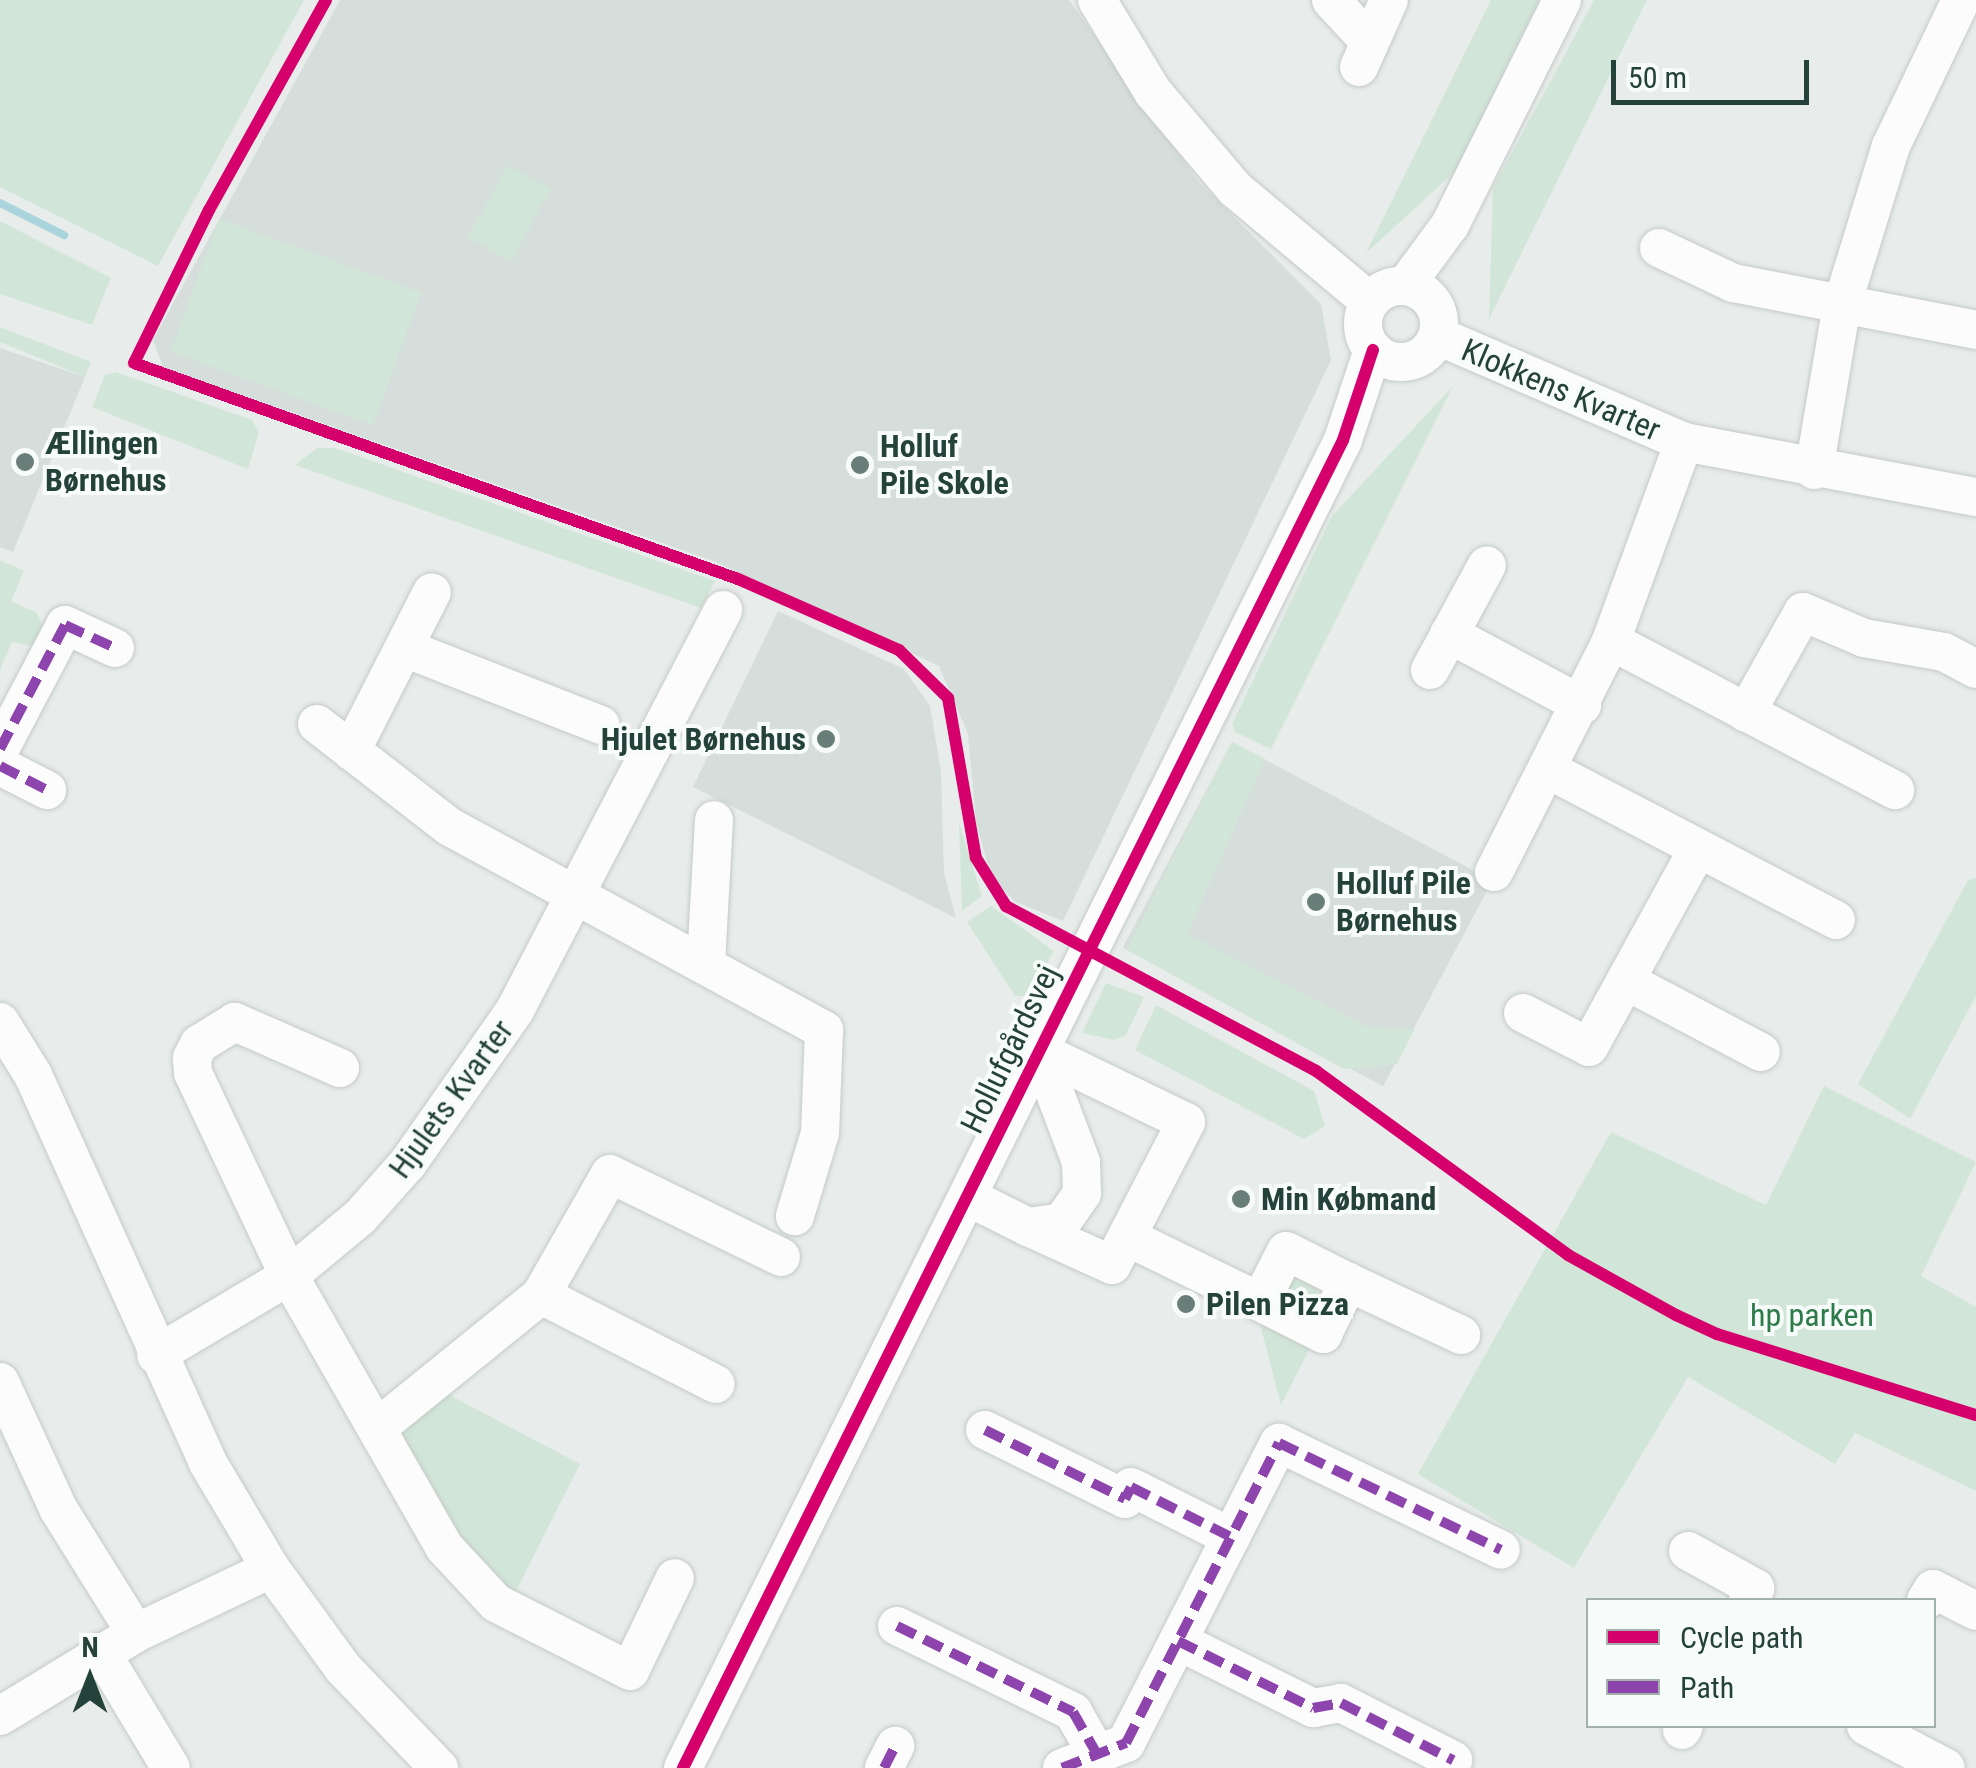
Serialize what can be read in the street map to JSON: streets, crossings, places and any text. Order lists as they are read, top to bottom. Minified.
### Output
{"streets":{"street":["Klokkens Kvarter","Hollufgårdsvej","Hjulets Kvarter"]},"crossings":[["Klokkens Kvarter","Hollufgårdsvej"]],"parks":["hp parken"],"places":["Ællingen Børnehus","Holluf Pile Skole","Hjulet Børnehus","Holluf Pile Børnehus","Min Købmand","Pilen Pizza"],"legend":["Cycle path","Path"],"scale_bar":"50 m","north":"top"}
